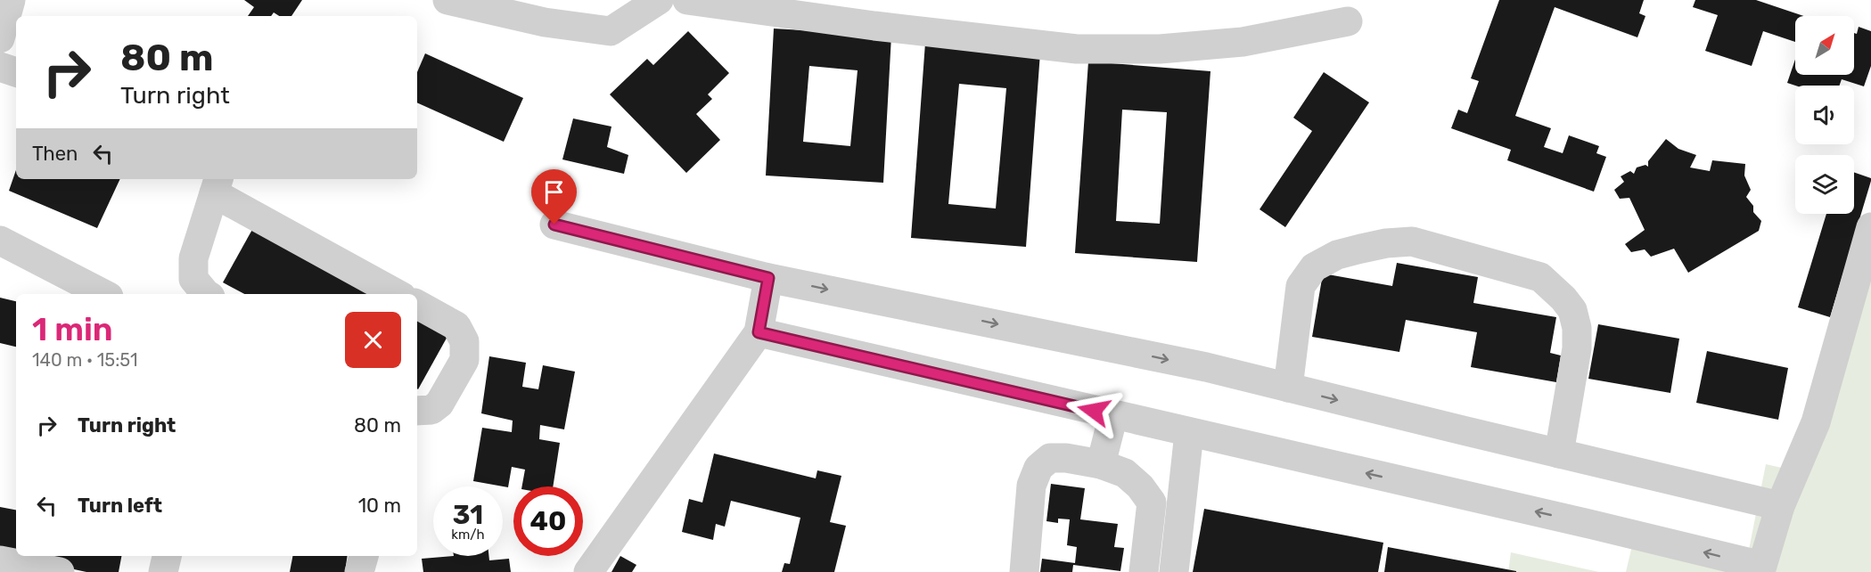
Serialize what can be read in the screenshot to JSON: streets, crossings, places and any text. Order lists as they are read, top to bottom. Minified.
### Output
{"north":"top right","page":{"turn":["80 m","Turn right"],"then":"Then","heading":["1 min","140 m · 15:51"],"list":[{"name":"Turn right","value":"80 m"},{"name":"Turn left","value":"10 m"}],"speed":"31 km/h","limit":"40"}}
